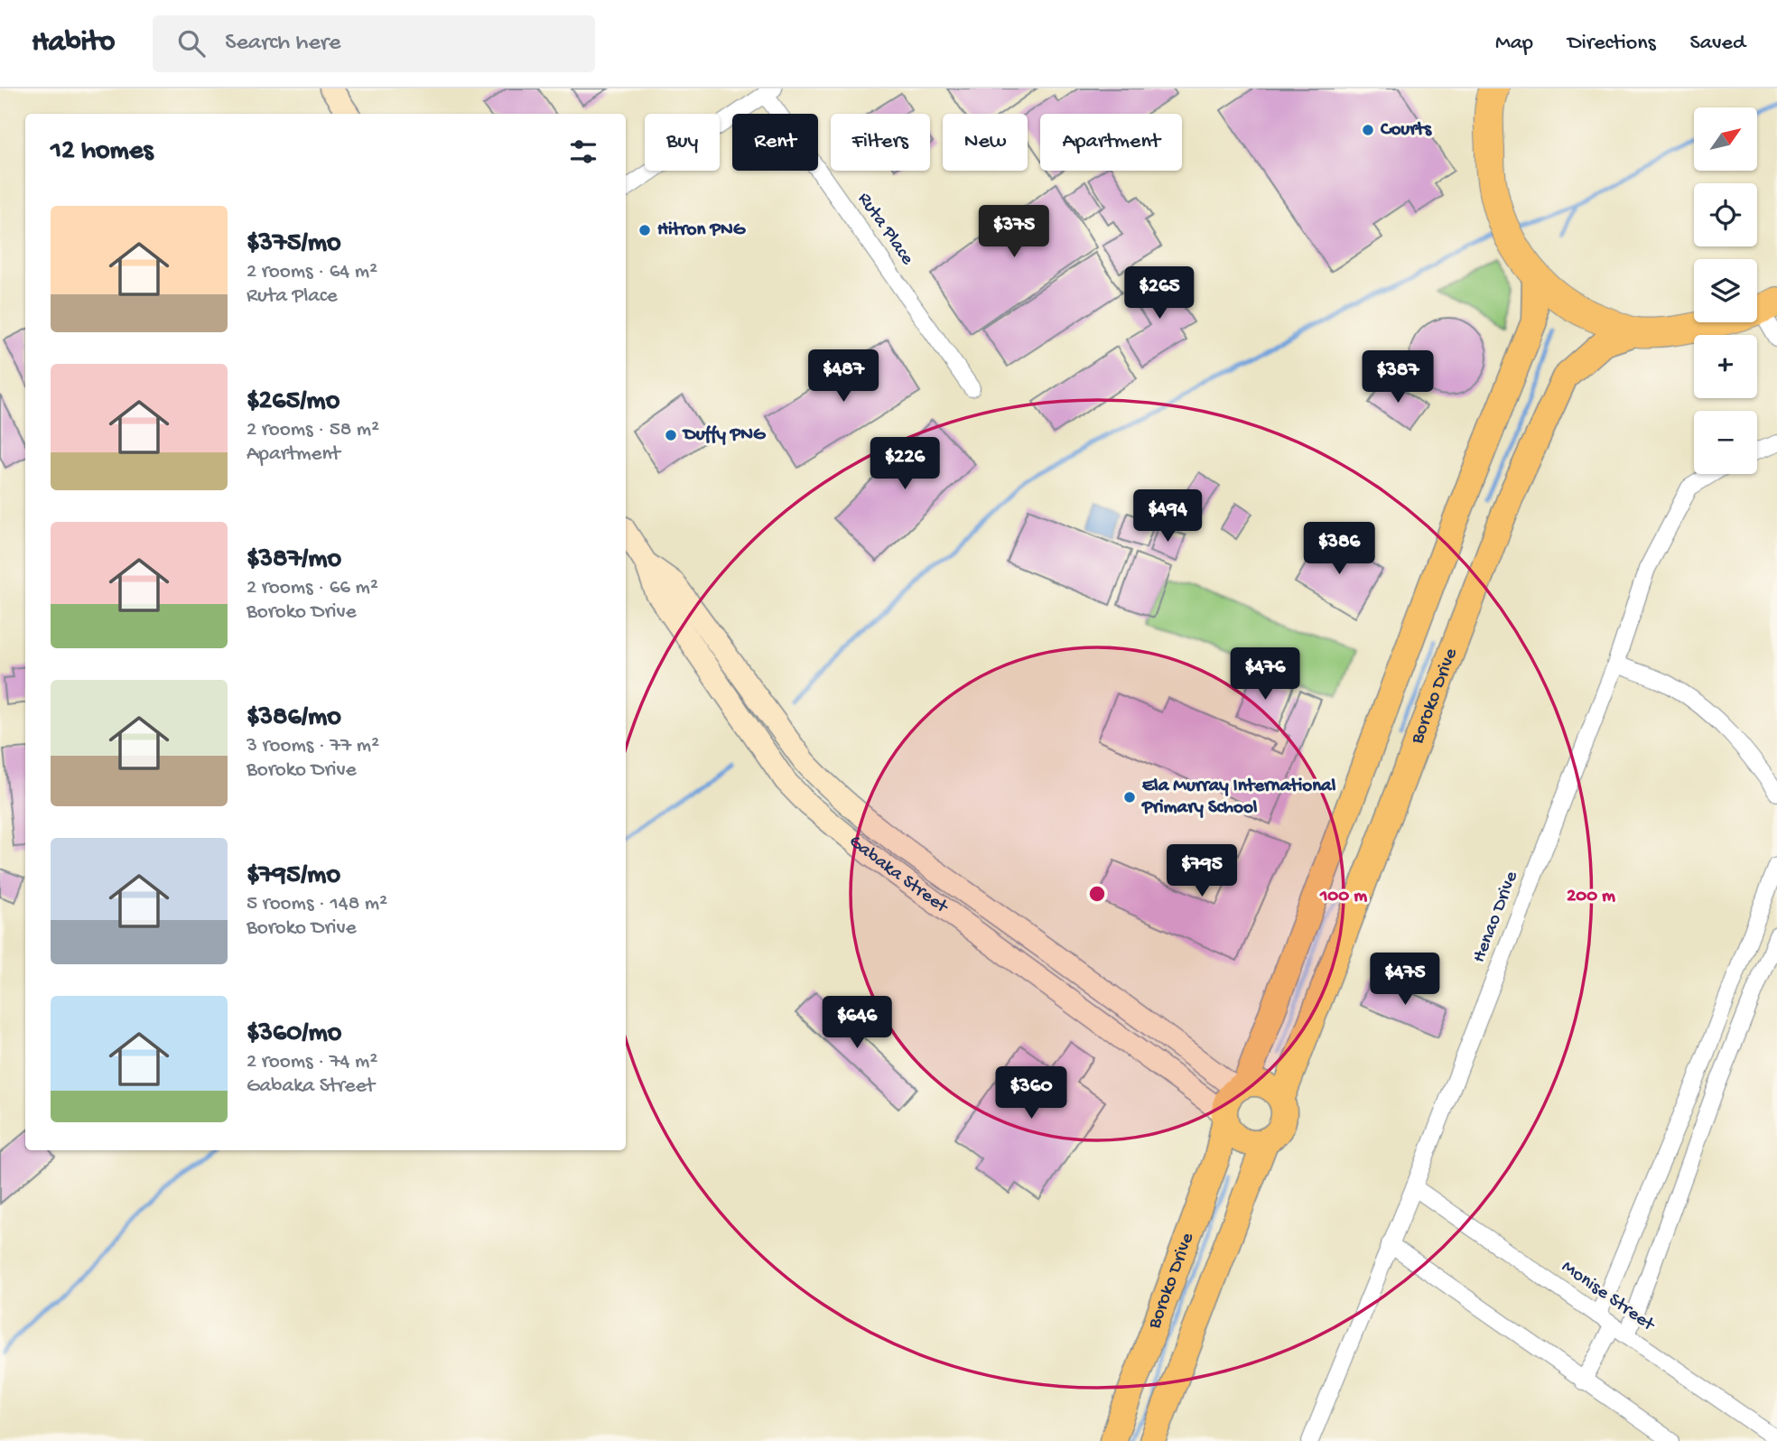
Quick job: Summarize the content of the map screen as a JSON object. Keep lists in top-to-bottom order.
{
  "streets": {
    "main road": ["Boroko Drive"],
    "street": [
      "Ruta Place",
      "Gabaka Street",
      "Henao Drive",
      "Monise Street"
    ]
  },
  "crossings": [
    ["Boroko Drive", "Gabaka Street"],
    ["Henao Drive", "Monise Street"]
  ],
  "places": [
    "Courts",
    "Hitron PNG",
    "Duffy PNG",
    "Ela Murray International Primary School"
  ],
  "north": "top right",
  "page": {
    "header": "Habito",
    "search": "Search here",
    "nav": ["Map", "Directions", "Saved"],
    "map_buttons": ["+", "−"],
    "chip": [
      "Buy",
      "Rent",
      "Filters",
      "New",
      "Apartment"
    ],
    "heading": "12 homes",
    "list": [
      {
        "name": "$375/mo",
        "note": "2 rooms · 64 m² · Ruta Place"
      },
      {
        "name": "$265/mo",
        "note": "2 rooms · 58 m² · Apartment"
      },
      {
        "name": "$387/mo",
        "note": "2 rooms · 66 m² · Boroko Drive"
      },
      {
        "name": "$386/mo",
        "note": "3 rooms · 77 m² · Boroko Drive"
      },
      {
        "name": "$795/mo",
        "note": "5 rooms · 148 m² · Boroko Drive"
      },
      {
        "name": "$360/mo",
        "note": "2 rooms · 74 m² · Gabaka Street"
      }
    ],
    "price": [
      "$375",
      "$265",
      "$487",
      "$387",
      "$226",
      "$494",
      "$386",
      "$476",
      "$795",
      "$475",
      "$646",
      "$360"
    ]
  },
  "rings": ["100 m", "200 m"]
}
